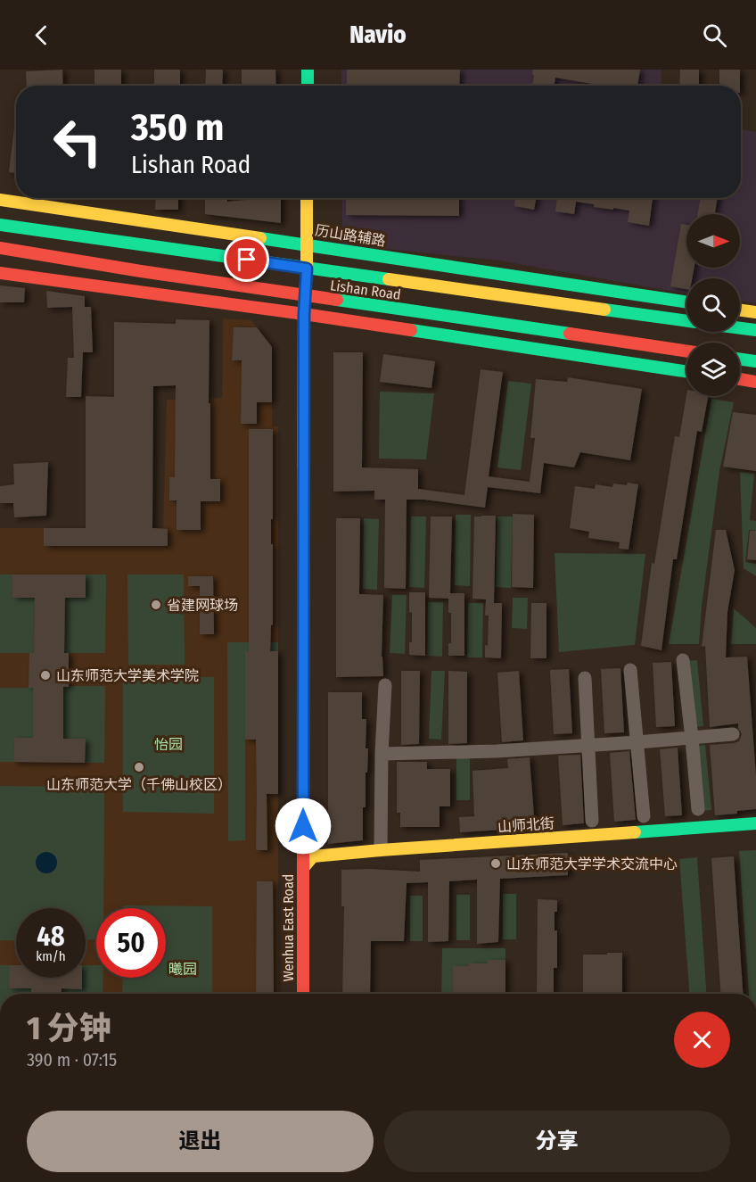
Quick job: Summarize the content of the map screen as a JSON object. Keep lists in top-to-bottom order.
{
  "streets": {
    "main road": [
      "历山路辅路",
      "Lishan Road",
      "山师北街",
      "Wenhua East Road"
    ]
  },
  "crossings": [
    ["历山路辅路", "Wenhua East Road"],
    ["Lishan Road", "Wenhua East Road"],
    ["山师北街", "Wenhua East Road"]
  ],
  "parks": ["怡园", "曦园"],
  "places": [
    "省建网球场",
    "山东师范大学美术学院",
    "山东师范大学（千佛山校区）",
    "山东师范大学学术交流中心"
  ],
  "north": "right",
  "page": {
    "header": "Navio",
    "turn": ["350 m", "Lishan Road"],
    "speed": "48 km/h",
    "limit": "50",
    "heading": ["1 分钟", "390 m · 07:15"],
    "buttons": ["退出", "分享"]
  }
}
